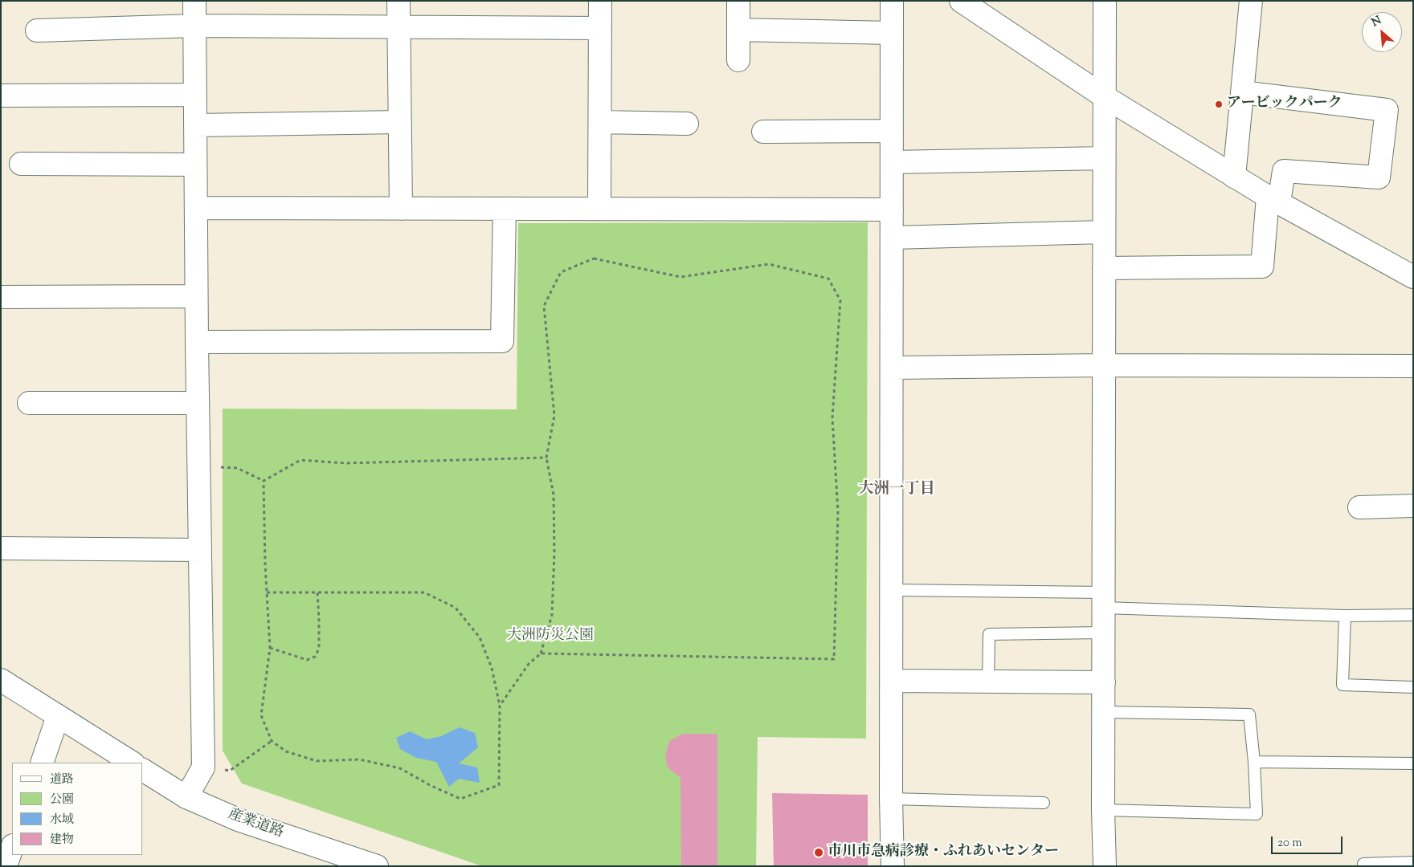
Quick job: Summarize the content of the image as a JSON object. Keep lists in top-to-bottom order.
{
  "streets": {
    "street": ["産業道路"]
  },
  "districts": ["大洲一丁目"],
  "parks": ["大洲防災公園"],
  "places": ["アービックパーク", "市川市急病診療・ふれあいセンター"],
  "legend": [
    "道路",
    "公園",
    "水域",
    "建物"
  ],
  "scale_bar": "20 m",
  "north": "top left"
}
